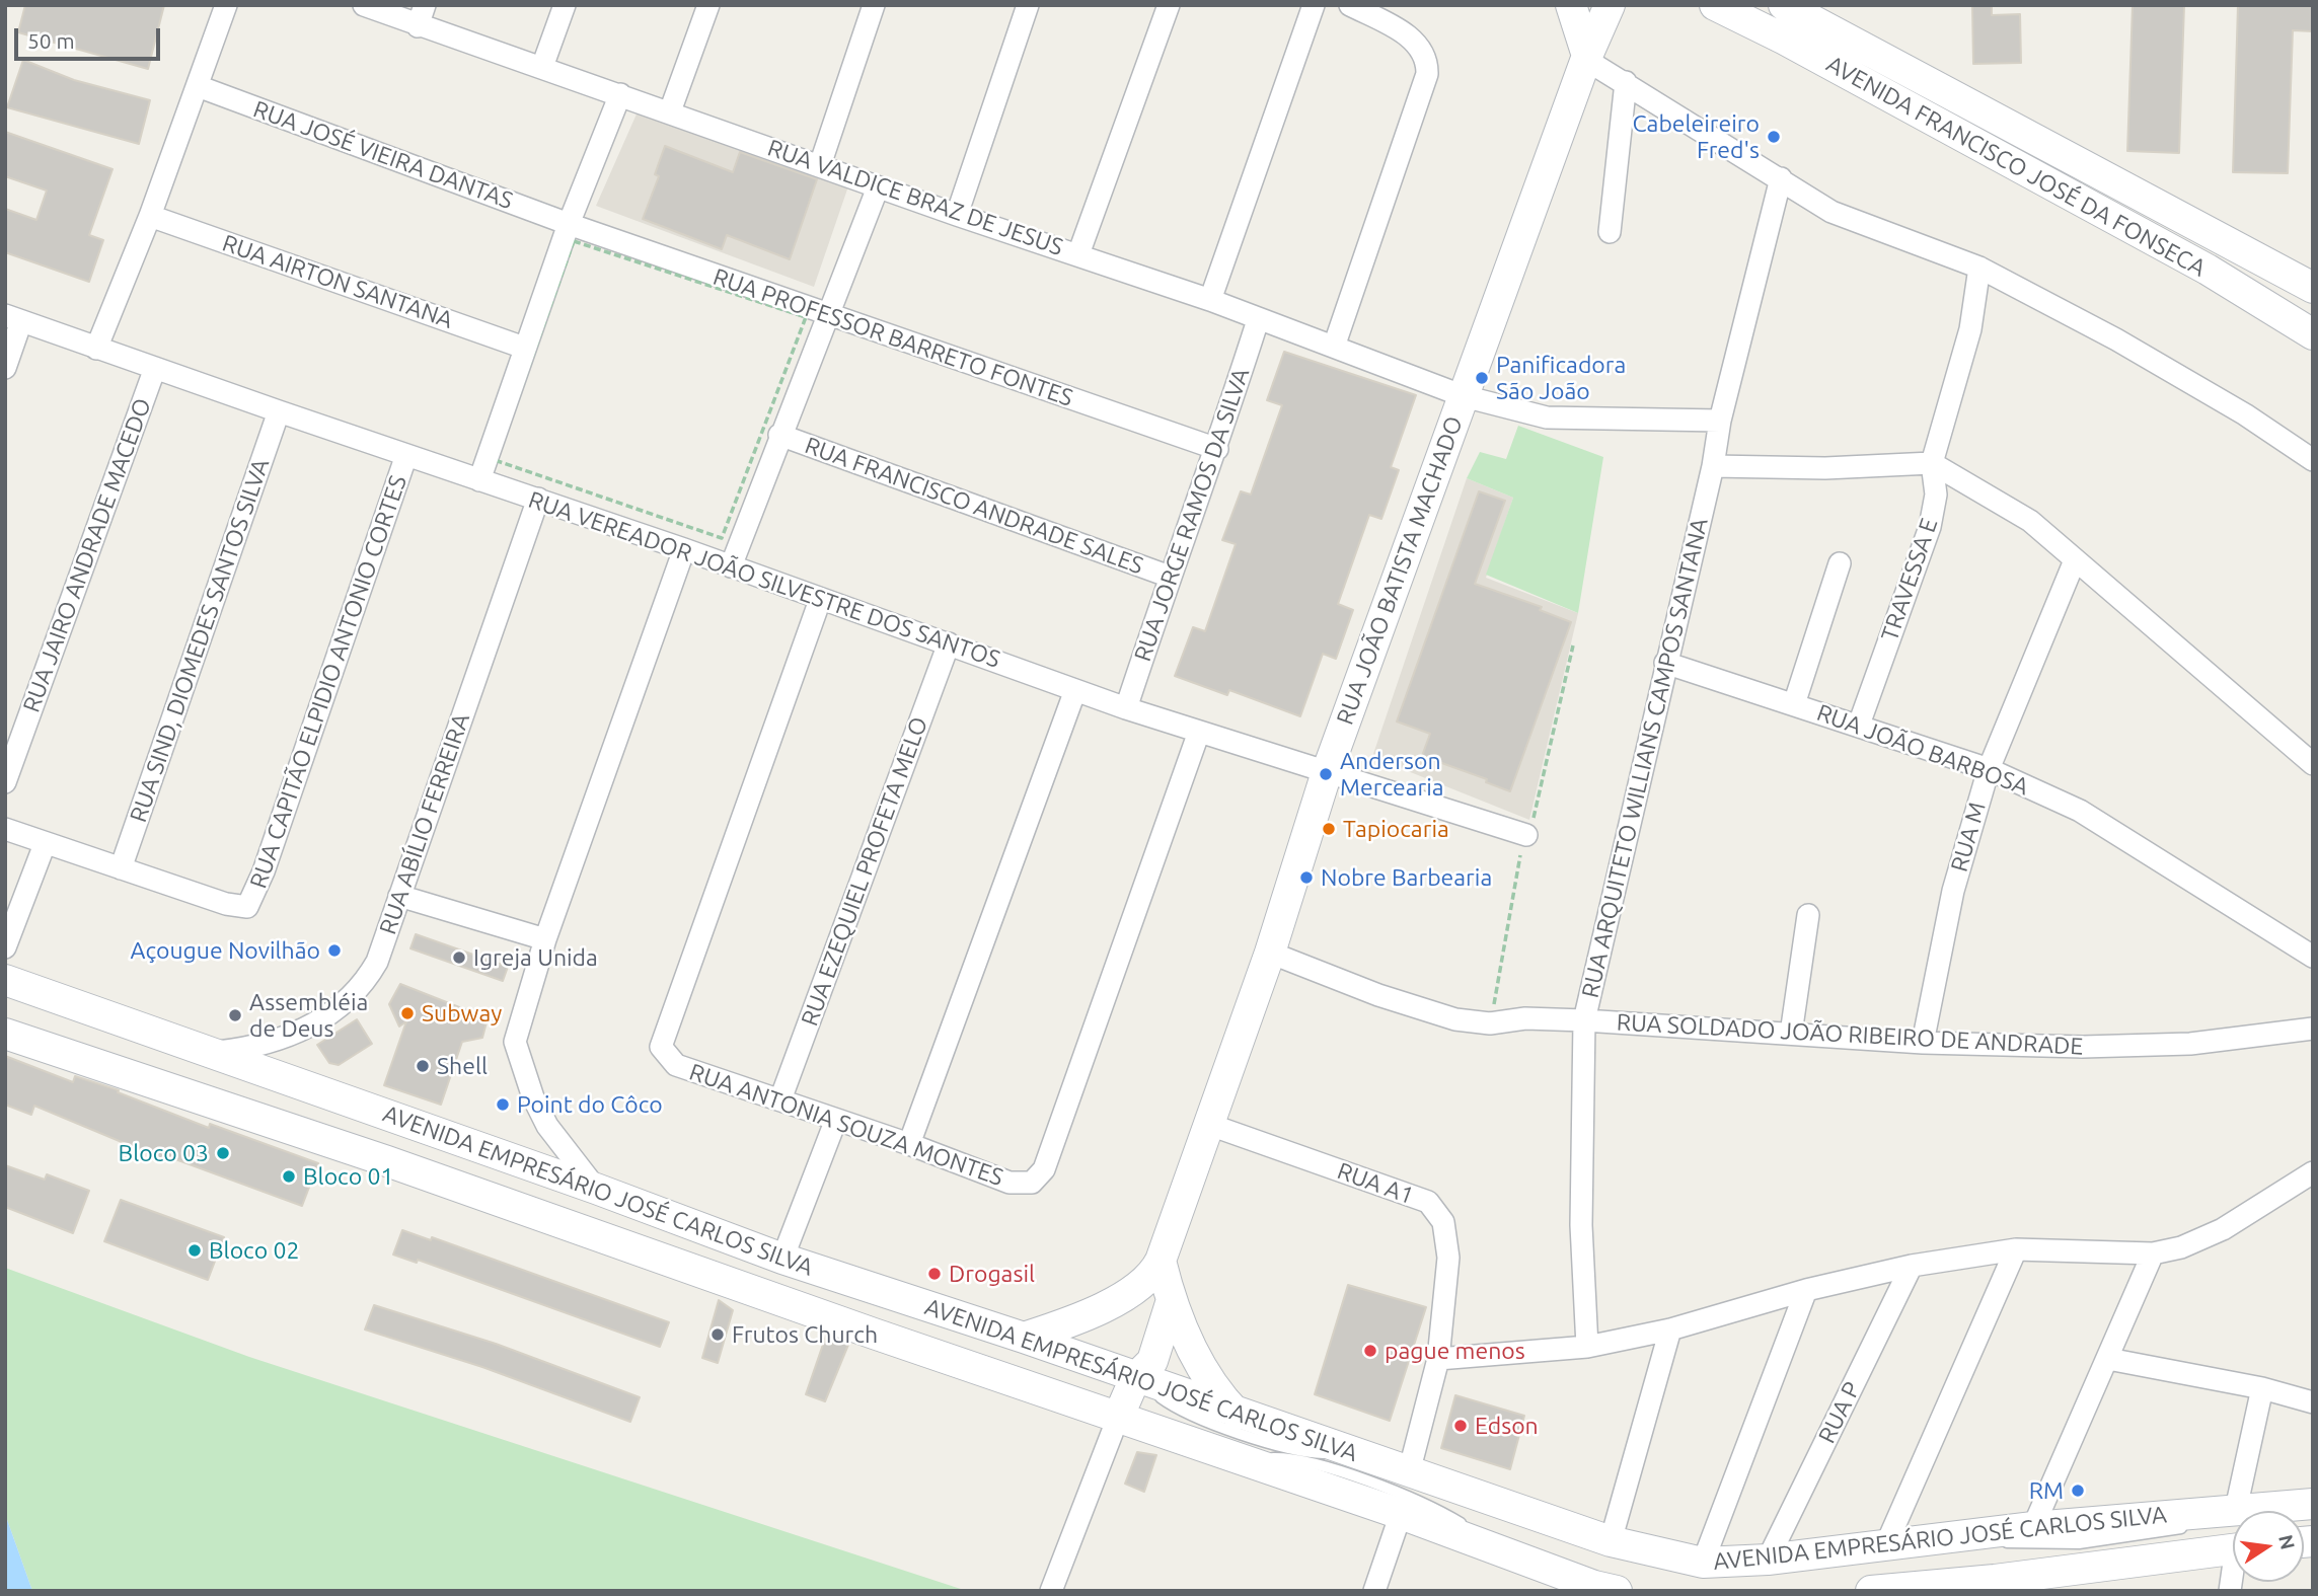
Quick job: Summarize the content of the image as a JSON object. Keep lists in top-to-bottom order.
{
  "streets": {
    "main road": ["AVENIDA FRANCISCO JOSÉ DA FONSECA", "RUA JOÃO BATISTA MACHADO", "AVENIDA EMPRESÁRIO JOSÉ CARLOS SILVA"],
    "street": [
      "RUA JOSÉ VIEIRA DANTAS",
      "RUA VALDICE BRAZ DE JESUS",
      "RUA AIRTON SANTANA",
      "RUA PROFESSOR BARRETO FONTES",
      "RUA FRANCISCO ANDRADE SALES",
      "RUA JORGE RAMOS DA SILVA",
      "RUA JAIRO ANDRADE MACEDO",
      "RUA VEREADOR JOÃO SILVESTRE DOS SANTOS",
      "TRAVESSA E",
      "RUA SIND, DIOMEDES SANTOS SILVA",
      "RUA CAPITÃO ELPIDIO ANTONIO CORTES",
      "RUA JOÃO BARBOSA",
      "RUA ARQUITETO WILLIANS CAMPOS SANTANA",
      "RUA ABÍLIO FERREIRA",
      "RUA M",
      "RUA EZEQUIEL PROFETA MELO",
      "RUA SOLDADO JOÃO RIBEIRO DE ANDRADE",
      "RUA ANTONIA SOUZA MONTES",
      "RUA A1",
      "RUA P"
    ]
  },
  "crossings": [
    ["RUA JOSÉ VIEIRA DANTAS", "RUA PROFESSOR BARRETO FONTES"],
    ["RUA VALDICE BRAZ DE JESUS", "RUA JORGE RAMOS DA SILVA"],
    ["RUA VALDICE BRAZ DE JESUS", "RUA JOÃO BATISTA MACHADO"],
    ["RUA VALDICE BRAZ DE JESUS", "RUA ARQUITETO WILLIANS CAMPOS SANTANA"],
    ["RUA PROFESSOR BARRETO FONTES", "RUA JORGE RAMOS DA SILVA"],
    ["RUA FRANCISCO ANDRADE SALES", "RUA JORGE RAMOS DA SILVA"],
    ["RUA JORGE RAMOS DA SILVA", "RUA VEREADOR JOÃO SILVESTRE DOS SANTOS"],
    ["RUA JAIRO ANDRADE MACEDO", "RUA VEREADOR JOÃO SILVESTRE DOS SANTOS"],
    ["RUA JOÃO BATISTA MACHADO", "RUA VEREADOR JOÃO SILVESTRE DOS SANTOS"],
    ["RUA JOÃO BATISTA MACHADO", "RUA SOLDADO JOÃO RIBEIRO DE ANDRADE"],
    ["RUA JOÃO BATISTA MACHADO", "RUA A1"],
    ["RUA VEREADOR JOÃO SILVESTRE DOS SANTOS", "RUA SIND, DIOMEDES SANTOS SILVA"],
    ["RUA VEREADOR JOÃO SILVESTRE DOS SANTOS", "RUA CAPITÃO ELPIDIO ANTONIO CORTES"],
    ["RUA VEREADOR JOÃO SILVESTRE DOS SANTOS", "RUA ABÍLIO FERREIRA"],
    ["RUA VEREADOR JOÃO SILVESTRE DOS SANTOS", "RUA EZEQUIEL PROFETA MELO"],
    ["RUA VEREADOR JOÃO SILVESTRE DOS SANTOS", "RUA ANTONIA SOUZA MONTES"],
    ["TRAVESSA E", "RUA JOÃO BARBOSA"],
    ["RUA SIND, DIOMEDES SANTOS SILVA", "RUA CAPITÃO ELPIDIO ANTONIO CORTES"],
    ["RUA JOÃO BARBOSA", "RUA ARQUITETO WILLIANS CAMPOS SANTANA"],
    ["RUA JOÃO BARBOSA", "RUA M"],
    ["RUA ARQUITETO WILLIANS CAMPOS SANTANA", "RUA SOLDADO JOÃO RIBEIRO DE ANDRADE"],
    ["RUA ABÍLIO FERREIRA", "AVENIDA EMPRESÁRIO JOSÉ CARLOS SILVA"],
    ["RUA M", "RUA SOLDADO JOÃO RIBEIRO DE ANDRADE"],
    ["RUA EZEQUIEL PROFETA MELO", "RUA ANTONIA SOUZA MONTES"],
    ["AVENIDA EMPRESÁRIO JOSÉ CARLOS SILVA", "RUA P"]
  ],
  "places": [
    "Cabeleireiro Fred's",
    "Panificadora São João",
    "Anderson Mercearia",
    "Tapiocaria",
    "Nobre Barbearia",
    "Açougue Novilhão",
    "Igreja Unida",
    "Subway",
    "Assembléia de Deus",
    "Shell",
    "Point do Côco",
    "Bloco 03",
    "Bloco 01",
    "Bloco 02",
    "Drogasil",
    "Frutos Church",
    "pague menos",
    "Edson",
    "RM"
  ],
  "scale_bar": "50 m",
  "north": "right"
}
